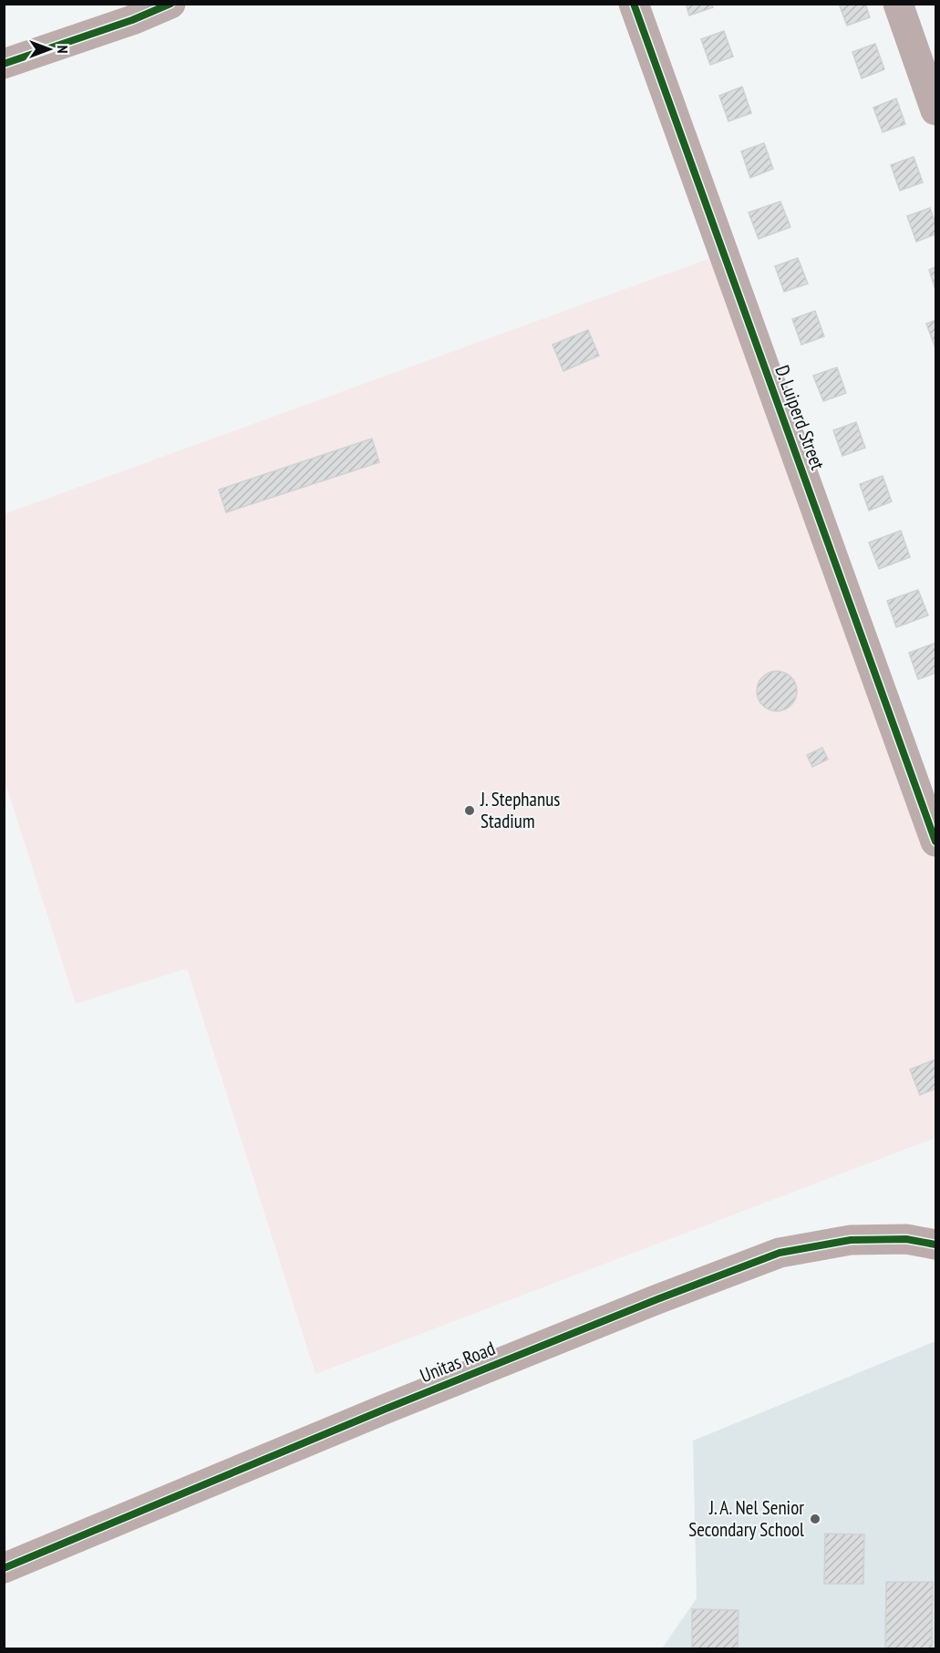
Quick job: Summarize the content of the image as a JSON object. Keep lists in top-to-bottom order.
{
  "streets": {
    "street": ["D. Luiperd Street", "Unitas Road"]
  },
  "places": ["J. Stephanus Stadium", "J. A. Nel Senior Secondary School"],
  "north": "right"
}
